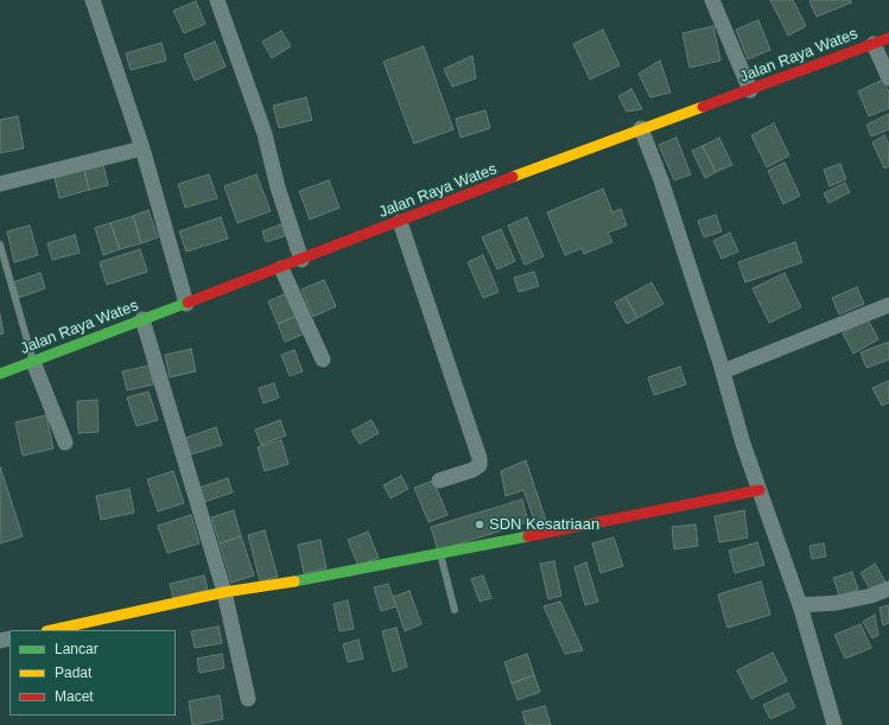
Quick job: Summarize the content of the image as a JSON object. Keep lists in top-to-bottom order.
{
  "streets": {
    "main road": ["Jalan Raya Wates"]
  },
  "places": ["SDN Kesatriaan"],
  "legend": ["Lancar", "Padat", "Macet"]
}
